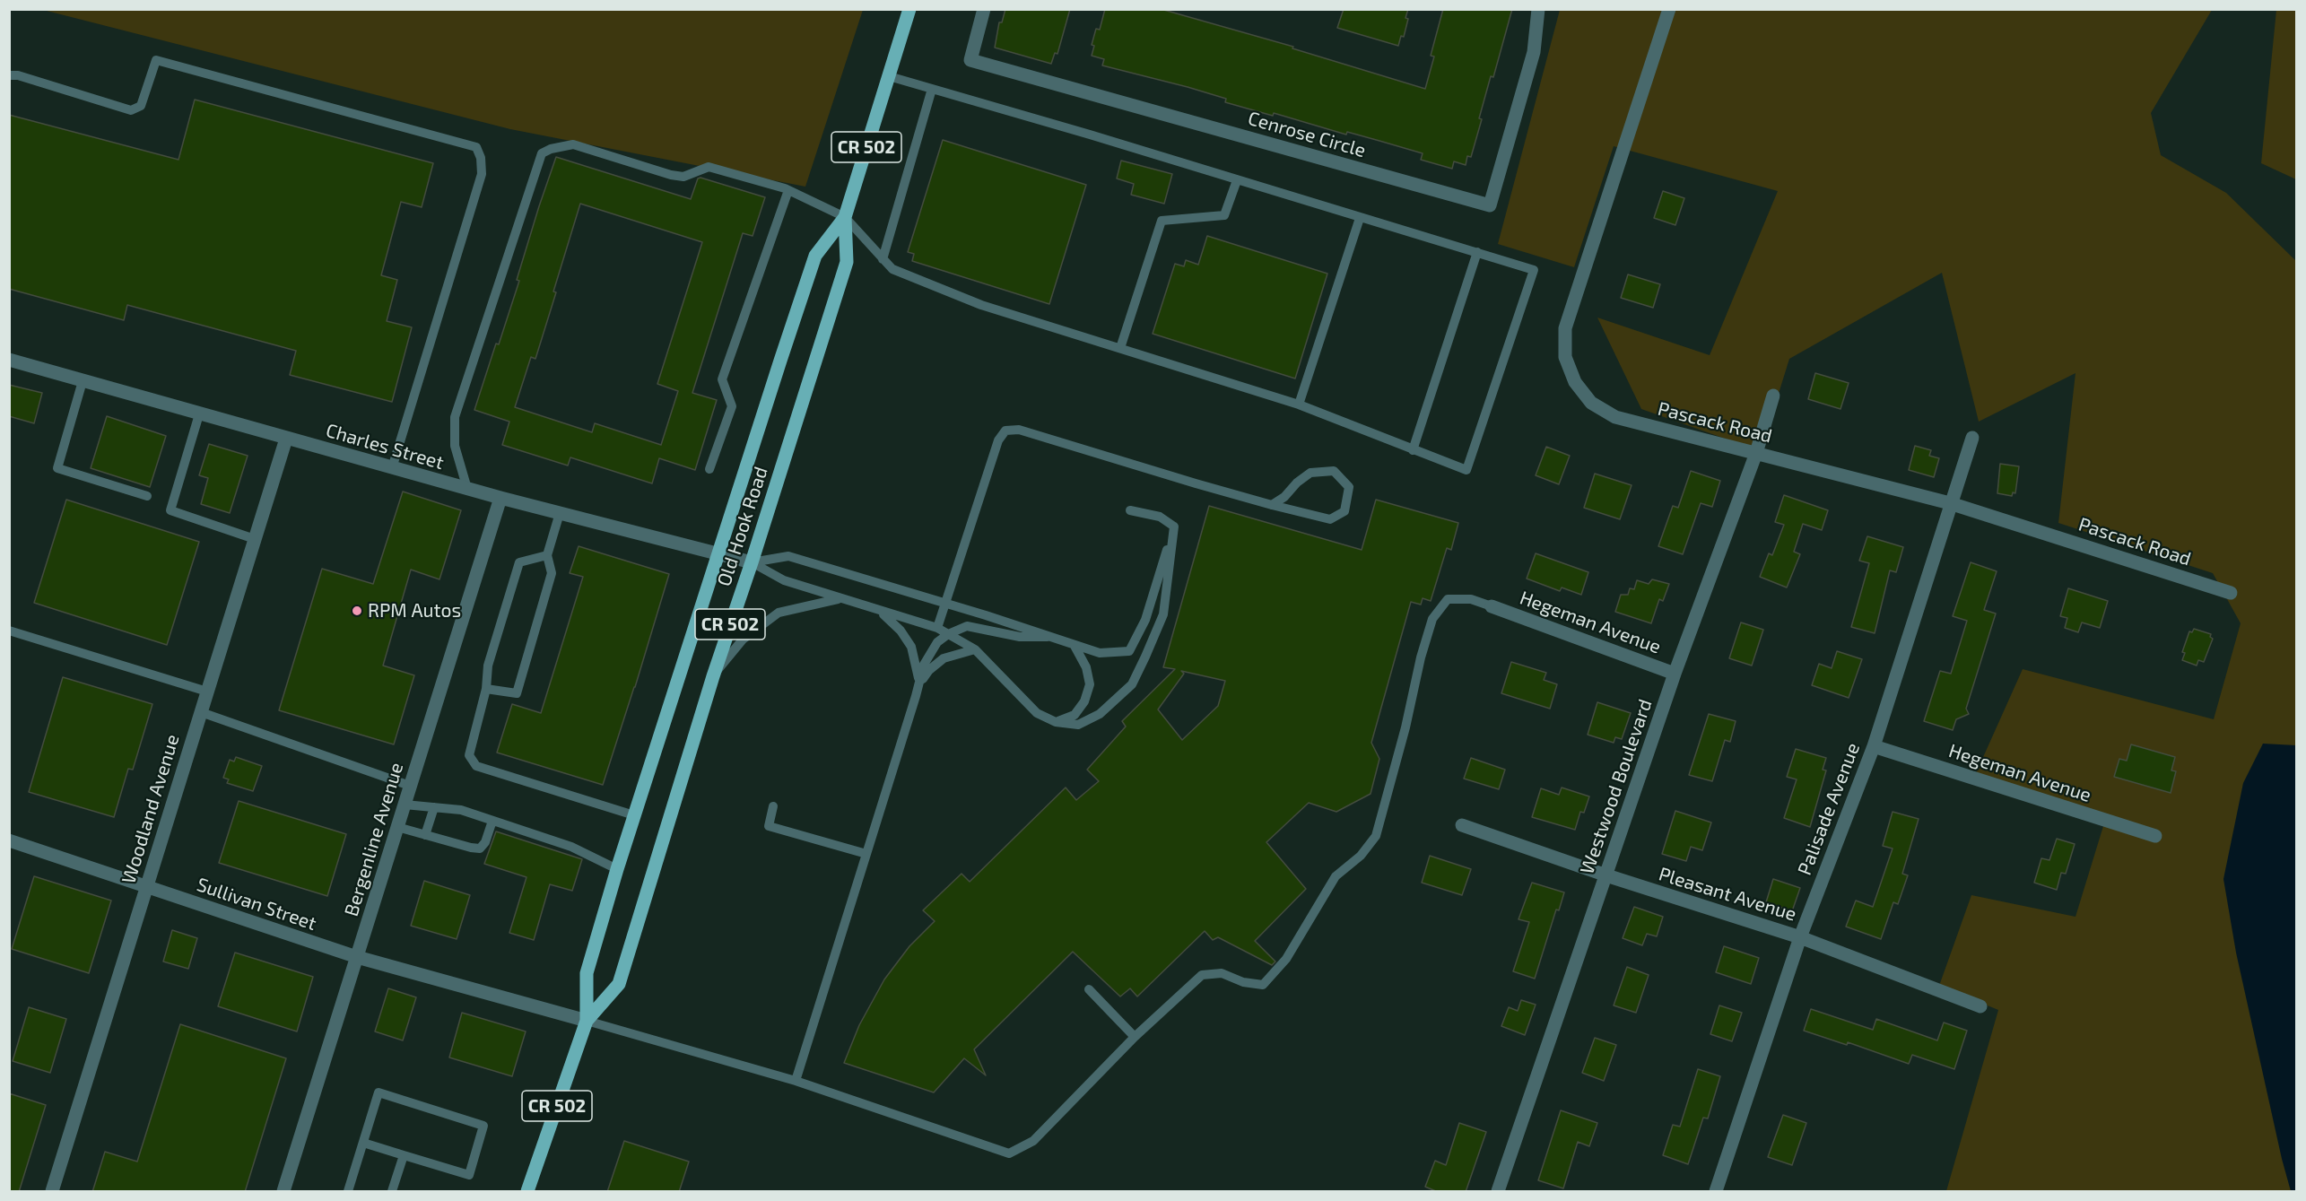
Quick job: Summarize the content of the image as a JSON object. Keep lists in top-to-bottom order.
{
  "streets": {
    "main road": ["CR 502", "Old Hook Road"],
    "street": [
      "Cenrose Circle",
      "Pascack Road",
      "Charles Street",
      "Hegeman Avenue",
      "Westwood Boulevard",
      "Woodland Avenue",
      "Palisade Avenue",
      "Bergenline Avenue",
      "Pleasant Avenue",
      "Sullivan Street"
    ]
  },
  "crossings": [
    ["Pascack Road", "Westwood Boulevard"],
    ["Pascack Road", "Palisade Avenue"],
    ["Charles Street", "Old Hook Road"],
    ["Charles Street", "Woodland Avenue"],
    ["Charles Street", "Bergenline Avenue"],
    ["Old Hook Road", "Sullivan Street"],
    ["Hegeman Avenue", "Westwood Boulevard"],
    ["Hegeman Avenue", "Palisade Avenue"],
    ["Westwood Boulevard", "Pleasant Avenue"],
    ["Woodland Avenue", "Sullivan Street"],
    ["Palisade Avenue", "Pleasant Avenue"],
    ["Bergenline Avenue", "Sullivan Street"]
  ],
  "places": ["RPM Autos"]
}
